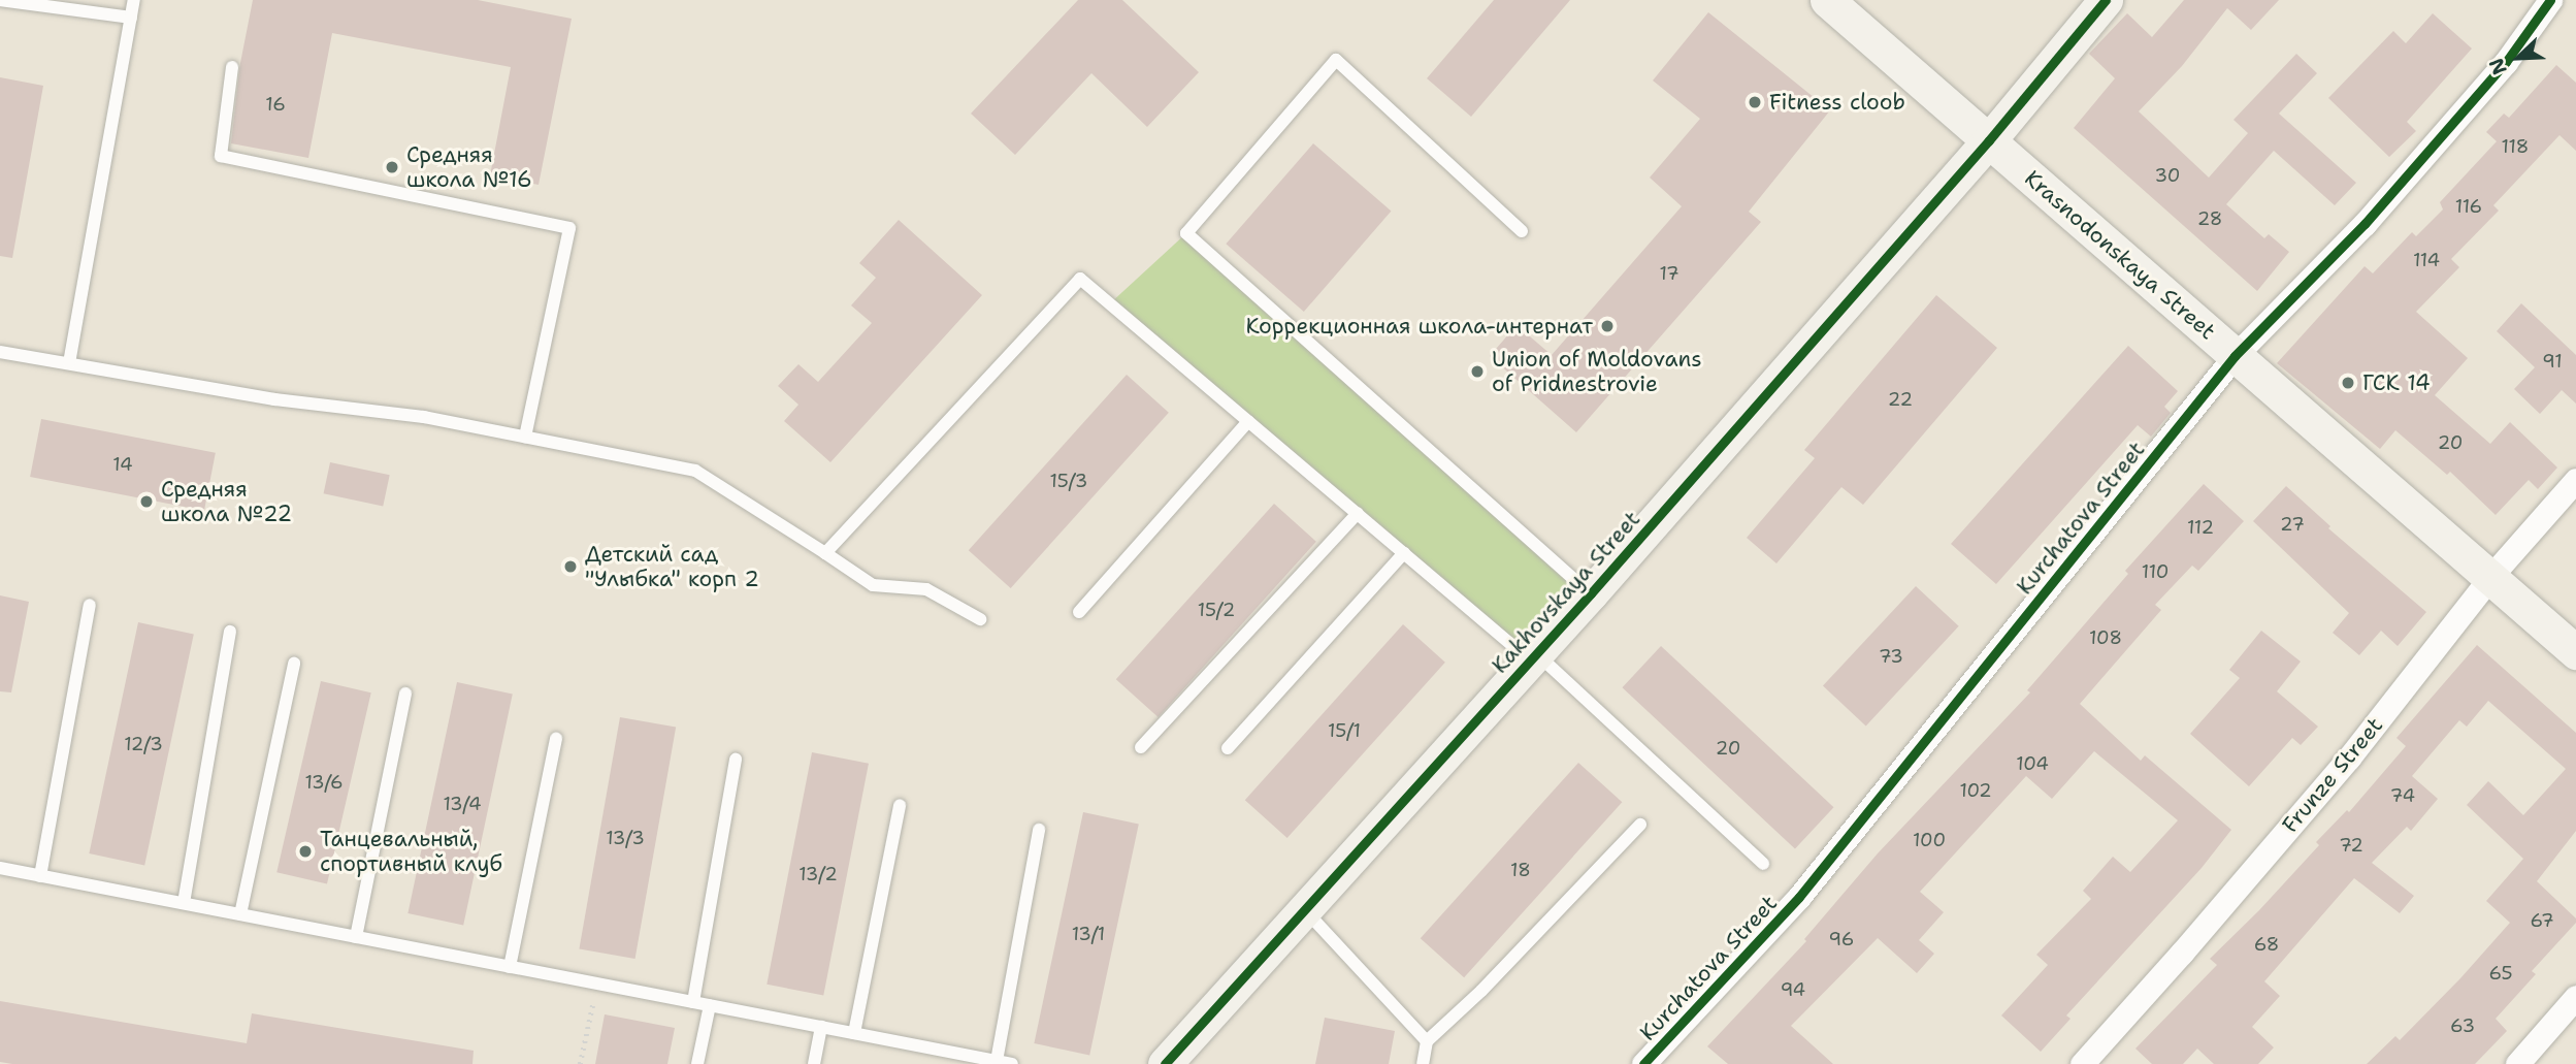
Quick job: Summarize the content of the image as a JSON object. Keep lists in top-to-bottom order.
{
  "streets": {
    "street": [
      "Krasnodonskaya Street",
      "Kurchatova Street",
      "Kakhovskaya Street",
      "Frunze Street"
    ]
  },
  "crossings": [
    ["Krasnodonskaya Street", "Kurchatova Street"],
    ["Krasnodonskaya Street", "Kakhovskaya Street"],
    ["Krasnodonskaya Street", "Frunze Street"]
  ],
  "places": [
    "Fitness cloob",
    "Средняя школа №16",
    "Коррекционная школа-интернат",
    "Union of Moldovans of Pridnestrovie",
    "ГСК 14",
    "Средняя школа №22",
    "Детский сад \"Улыбка\" корп 2",
    "Танцевальный, спортивный клуб"
  ],
  "house_numbers": [
    "16",
    "118",
    "30",
    "116",
    "28",
    "114",
    "17",
    "91",
    "22",
    "20",
    "14",
    "15/3",
    "27",
    "112",
    "110",
    "15/2",
    "108",
    "73",
    "15/1",
    "12/3",
    "20",
    "104",
    "13/6",
    "102",
    "74",
    "13/4",
    "13/3",
    "100",
    "72",
    "18",
    "13/2",
    "67",
    "13/1",
    "96",
    "68",
    "65",
    "94",
    "63"
  ],
  "north": "bottom left"
}
